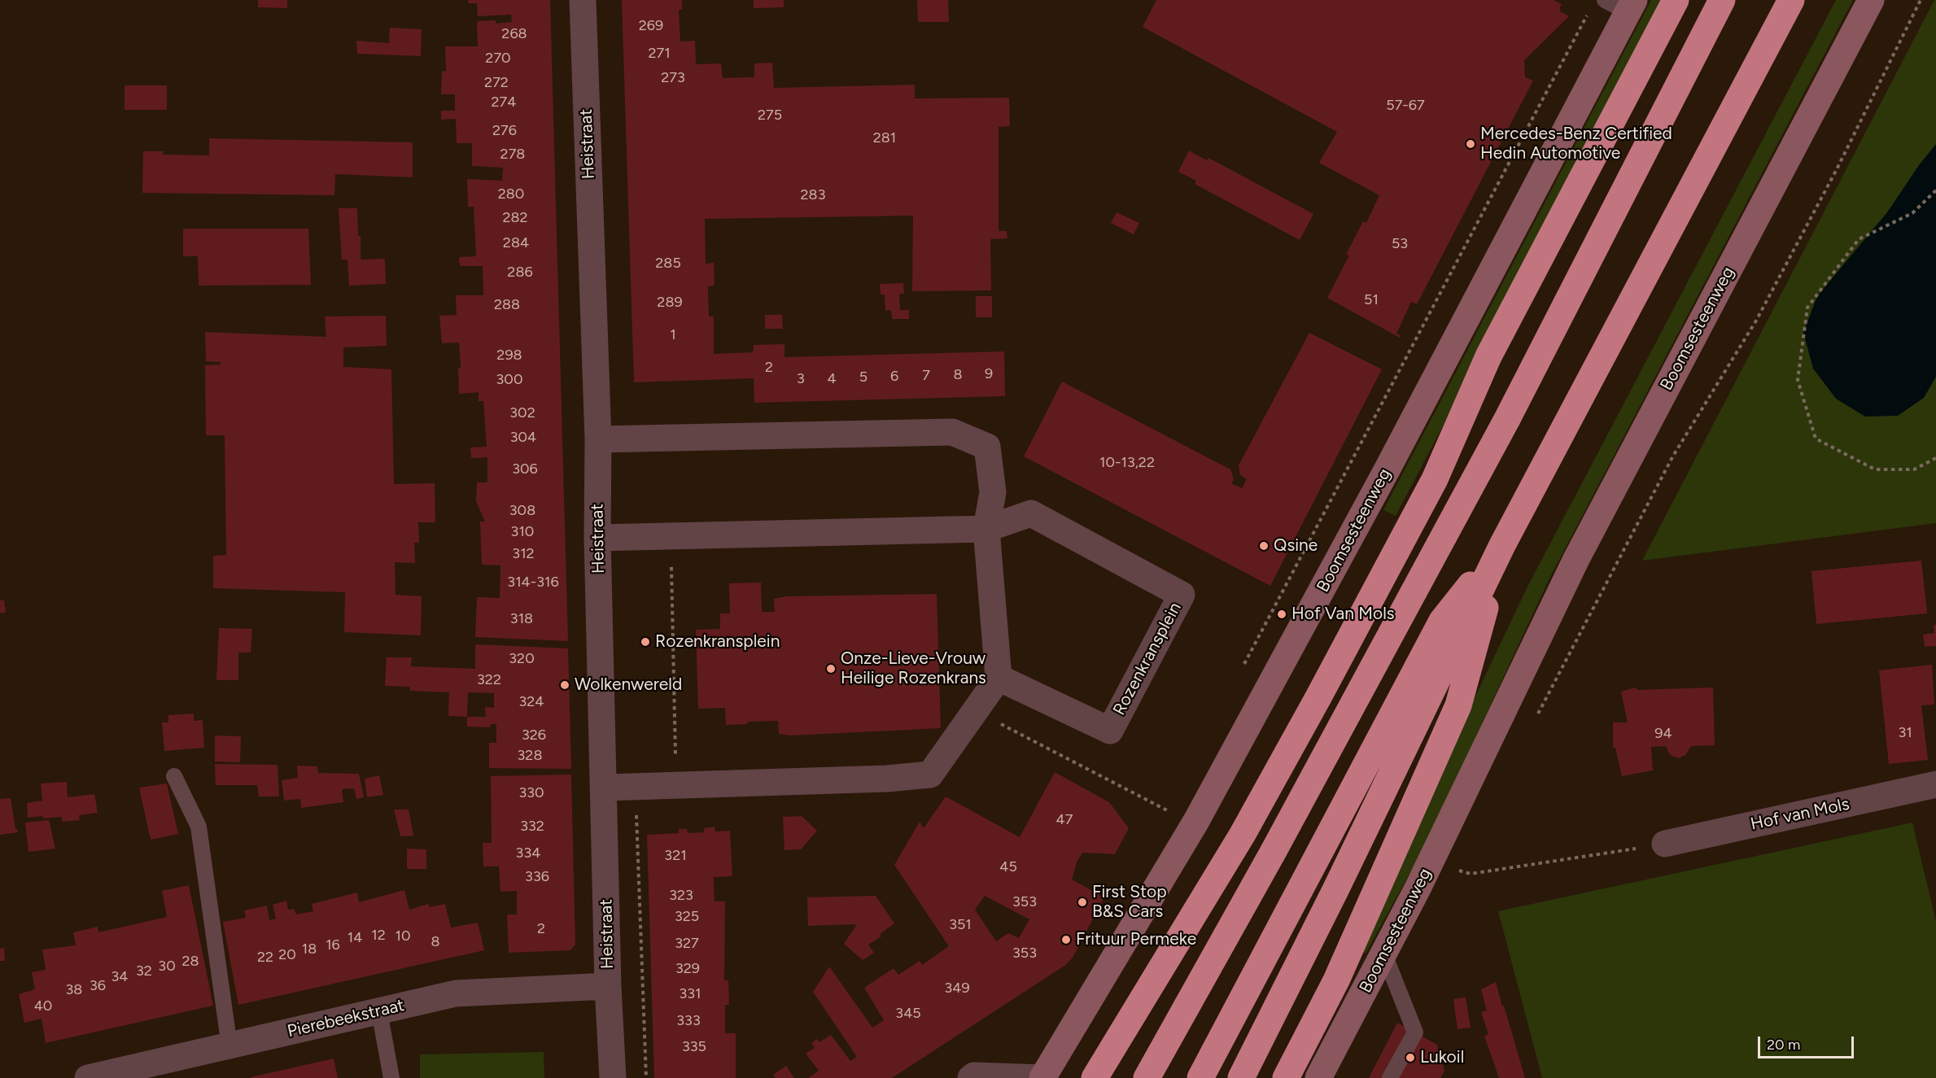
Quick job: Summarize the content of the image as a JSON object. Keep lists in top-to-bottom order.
{
  "streets": {
    "main road": ["Boomsesteenweg"],
    "street": [
      "Heistraat",
      "Rozenkransplein",
      "Hof van Mols",
      "Pierebeekstraat"
    ]
  },
  "crossings": [
    ["Heistraat", "Rozenkransplein"],
    ["Heistraat", "Pierebeekstraat"]
  ],
  "places": [
    "Mercedes-Benz Certified Hedin Automotive",
    "Qsine",
    "Hof Van Mols",
    "Rozenkransplein",
    "Onze-Lieve-Vrouw Heilige Rozenkrans",
    "Wolkenwereld",
    "First Stop B&S Cars",
    "Frituur Permeke",
    "Lukoil"
  ],
  "house_numbers": [
    "269",
    "268",
    "271",
    "270",
    "273",
    "272",
    "274",
    "57-67",
    "275",
    "276",
    "281",
    "278",
    "280",
    "283",
    "282",
    "284",
    "53",
    "285",
    "286",
    "51",
    "289",
    "288",
    "1",
    "298",
    "2",
    "9",
    "8",
    "7",
    "6",
    "5",
    "3",
    "4",
    "300",
    "302",
    "304",
    "10-13,22",
    "306",
    "308",
    "310",
    "312",
    "314-316",
    "318",
    "320",
    "322",
    "324",
    "31",
    "94",
    "326",
    "328",
    "330",
    "47",
    "332",
    "334",
    "321",
    "45",
    "336",
    "323",
    "353",
    "325",
    "351",
    "2",
    "12",
    "10",
    "14",
    "8",
    "327",
    "16",
    "18",
    "353",
    "20",
    "22",
    "28",
    "30",
    "329",
    "32",
    "34",
    "36",
    "349",
    "38",
    "331",
    "40",
    "345",
    "333",
    "335"
  ],
  "scale_bar": "20 m"
}
